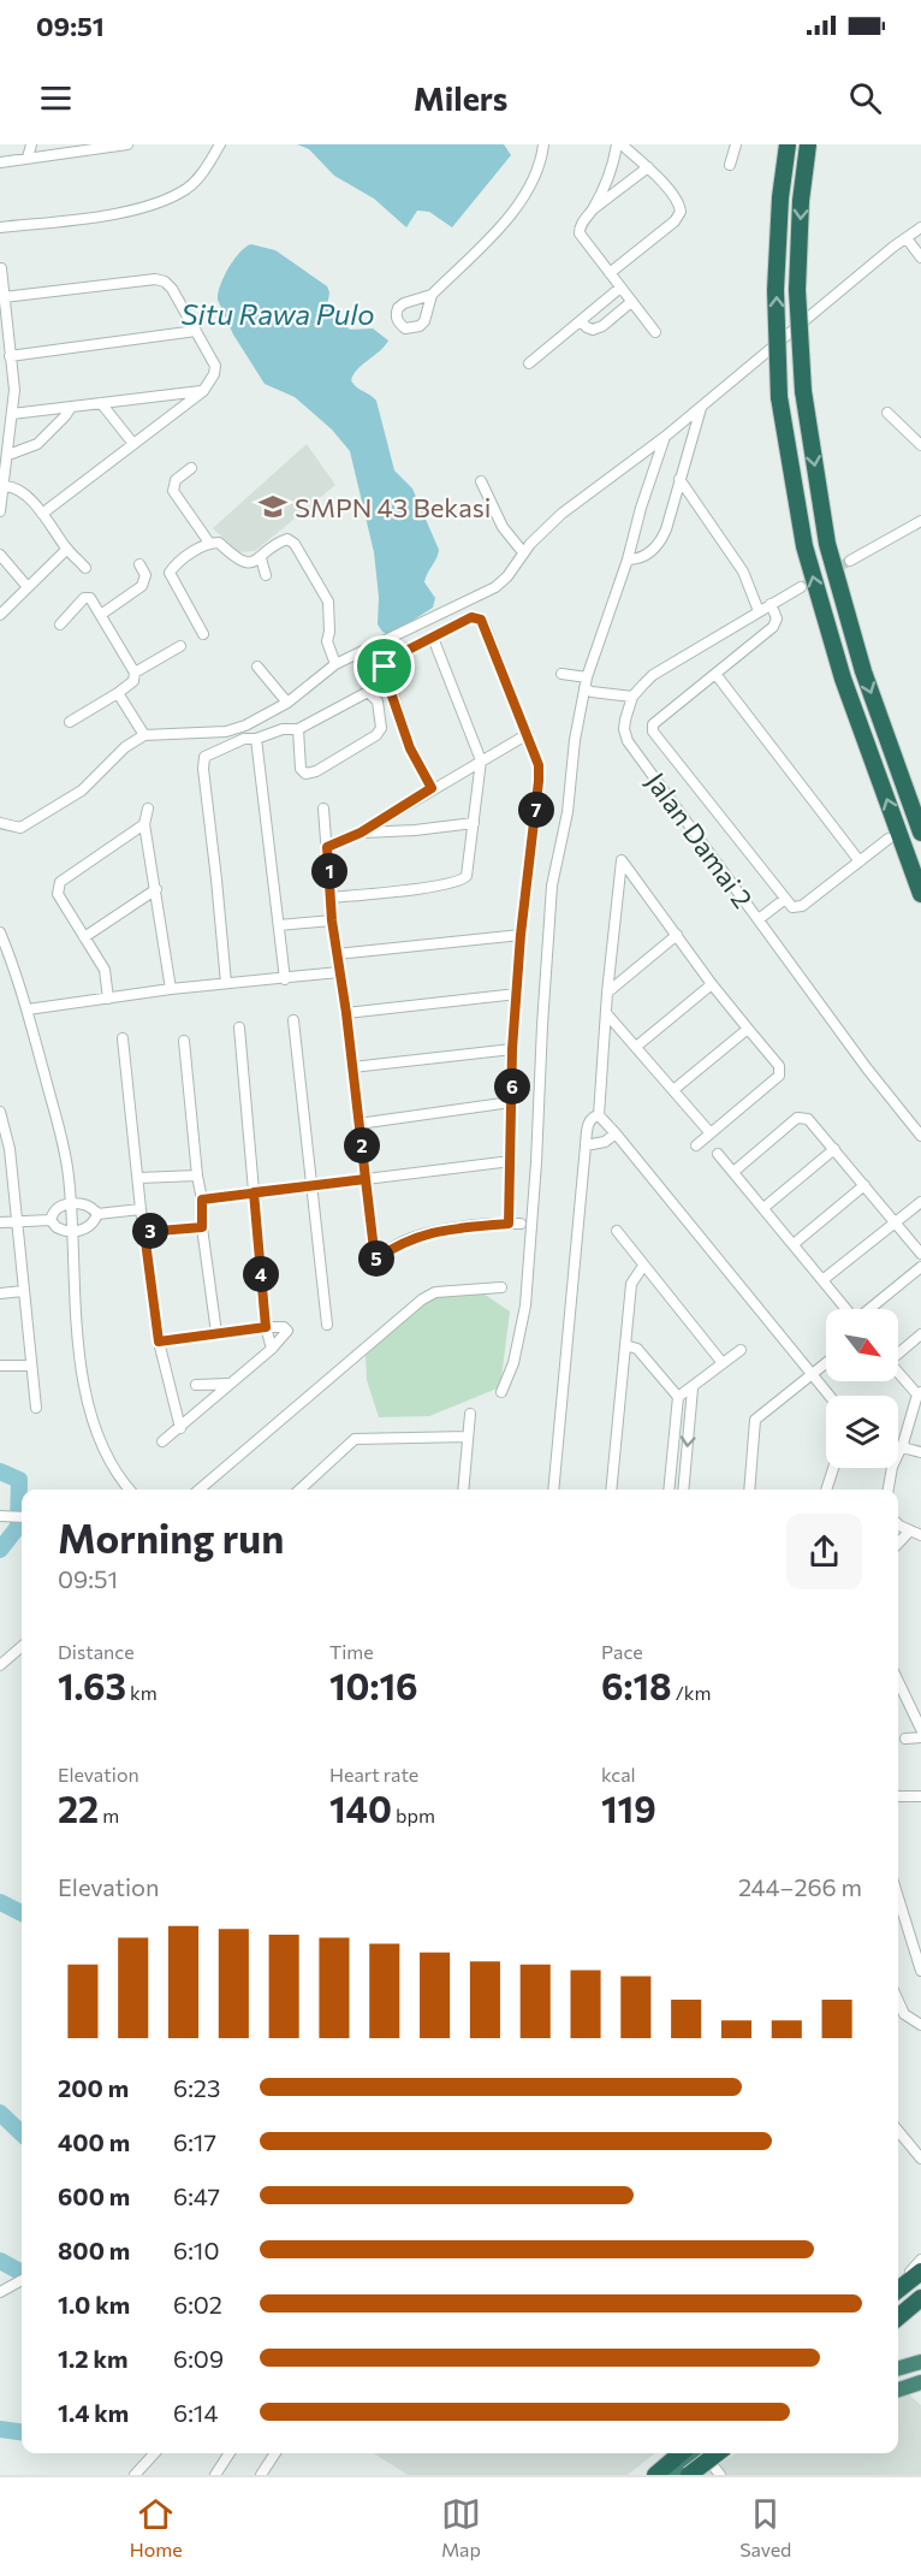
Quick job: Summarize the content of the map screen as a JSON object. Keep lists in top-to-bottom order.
{
  "streets": {
    "street": ["Jalan Damai 2"]
  },
  "water": ["Situ Rawa Pulo"],
  "places": {
    "school or university": ["SMPN 43 Bekasi"]
  },
  "north": "bottom right",
  "page": {
    "status": "09:51",
    "header": "Milers",
    "pins": [
      "7",
      "1",
      "6",
      "2",
      "3",
      "5",
      "4"
    ],
    "heading": ["Morning run", "09:51"],
    "stats": [
      ["Distance", "1.63 km"],
      ["Time", "10:16"],
      ["Pace", "6:18 /km"],
      ["Elevation", "22 m"],
      ["Heart rate", "140 bpm"],
      ["kcal", "119"]
    ],
    "chart": ["Elevation", "244–266 m"],
    "list": [
      {
        "name": "200 m",
        "note": "6:23"
      },
      {
        "name": "400 m",
        "note": "6:17"
      },
      {
        "name": "600 m",
        "note": "6:47"
      },
      {
        "name": "800 m",
        "note": "6:10"
      },
      {
        "name": "1.0 km",
        "note": "6:02"
      },
      {
        "name": "1.2 km",
        "note": "6:09"
      },
      {
        "name": "1.4 km",
        "note": "6:14"
      }
    ],
    "tabs": ["Home", "Map", "Saved"]
  }
}
